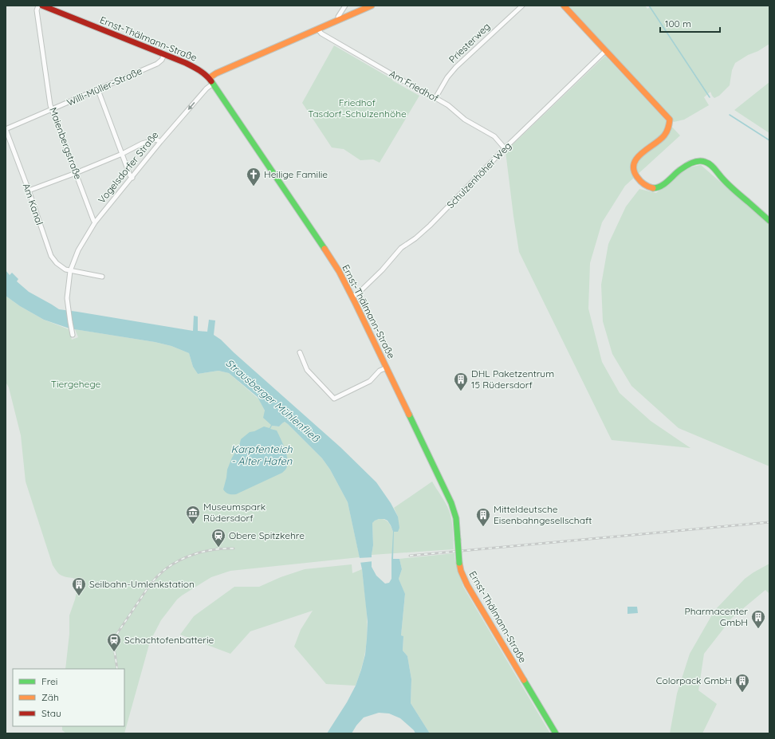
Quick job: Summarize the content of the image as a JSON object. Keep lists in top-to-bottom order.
{
  "streets": {
    "main road": ["Ernst-Thälmann-Straße"],
    "street": [
      "Priesterweg",
      "Am Friedhof",
      "Willi-Müller-Straße",
      "Maienbergstraße",
      "Vogelsdorfer Straße",
      "Schulzenhöher Weg",
      "Am Kanal"
    ]
  },
  "crossings": [
    ["Ernst-Thälmann-Straße", "Willi-Müller-Straße"],
    ["Ernst-Thälmann-Straße", "Vogelsdorfer Straße"],
    ["Ernst-Thälmann-Straße", "Schulzenhöher Weg"],
    ["Priesterweg", "Am Friedhof"],
    ["Am Friedhof", "Schulzenhöher Weg"],
    ["Willi-Müller-Straße", "Maienbergstraße"],
    ["Willi-Müller-Straße", "Am Kanal"],
    ["Maienbergstraße", "Vogelsdorfer Straße"],
    ["Vogelsdorfer Straße", "Am Kanal"]
  ],
  "water": ["Strausberger Mühlenfließ", "Karpfenteich - Alter Hafen"],
  "parks": ["Friedhof Tasdorf-Schulzenhöhe", "Tiergehege"],
  "places": {
    "church": ["Heilige Familie"],
    "building": [
      "DHL Paketzentrum 15 Rüdersdorf",
      "Mitteldeutsche Eisenbahngesellschaft",
      "Seilbahn-Umlenkstation",
      "Pharmacenter GmbH",
      "Colorpack GmbH"
    ],
    "museum": ["Museumspark Rüdersdorf"],
    "station": ["Obere Spitzkehre", "Schachtofenbatterie"]
  },
  "legend": ["Frei", "Zäh", "Stau"],
  "scale_bar": "100 m"
}
